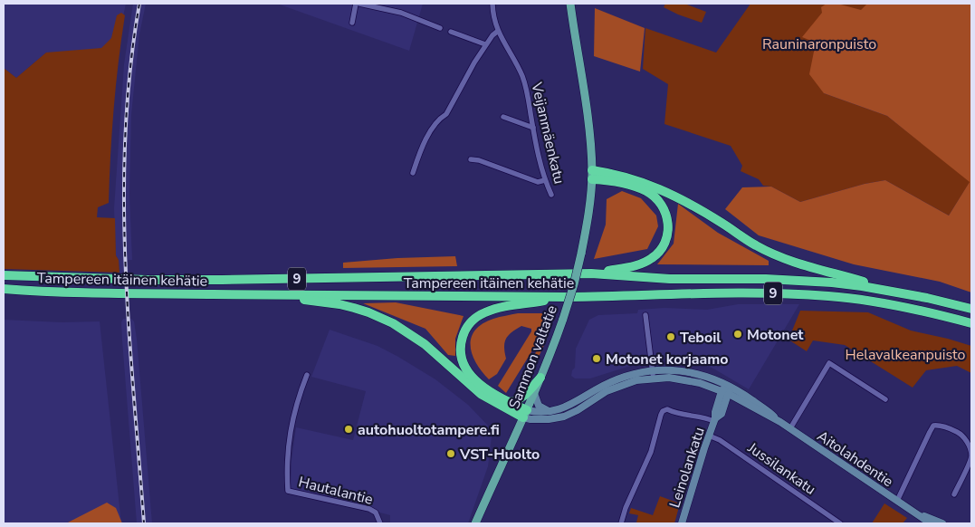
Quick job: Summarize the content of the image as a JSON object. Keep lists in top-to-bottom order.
{
  "streets": {
    "highway": ["Tampereen itäinen kehätie", "9"],
    "main road": ["Sammon valtatie", "Aitolahdentie", "Leinolankatu"],
    "street": ["Veijanmäenkatu", "Jussilankatu", "Hautalantie"]
  },
  "crossings": [
    ["Sammon valtatie", "Aitolahdentie"],
    ["Aitolahdentie", "Leinolankatu"],
    ["Leinolankatu", "Jussilankatu"]
  ],
  "parks": ["Rauninaronpuisto", "Helavalkeanpuisto"],
  "places": [
    "Motonet",
    "Teboil",
    "Motonet korjaamo",
    "autohuoltotampere.fi",
    "VST-Huolto"
  ]
}
